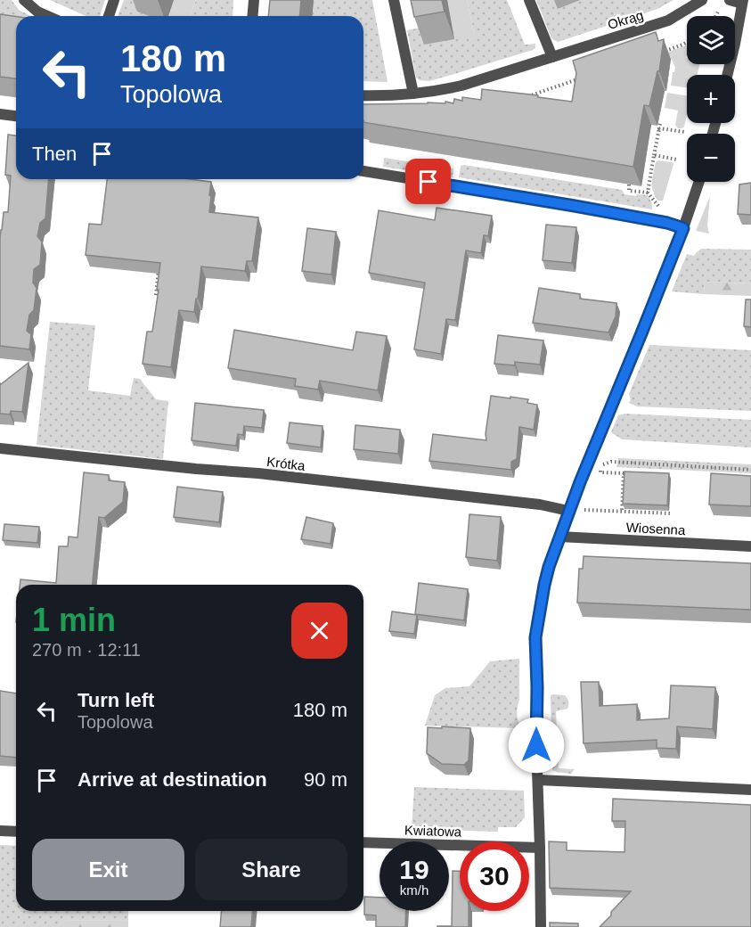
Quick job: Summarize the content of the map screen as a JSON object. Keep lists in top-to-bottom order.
{
  "streets": {
    "street": [
      "Okrąg",
      "Krótka",
      "Wiosenna",
      "Kwiatowa"
    ]
  },
  "page": {
    "map_buttons": ["+", "−"],
    "turn": ["180 m", "Topolowa"],
    "then": "Then",
    "heading": ["1 min", "270 m · 12:11"],
    "list": [
      {
        "name": "Turn left",
        "note": "Topolowa",
        "value": "180 m"
      },
      {
        "name": "Arrive at destination",
        "value": "90 m"
      }
    ],
    "buttons": ["Exit", "Share"],
    "speed": "19 km/h",
    "limit": "30"
  }
}
